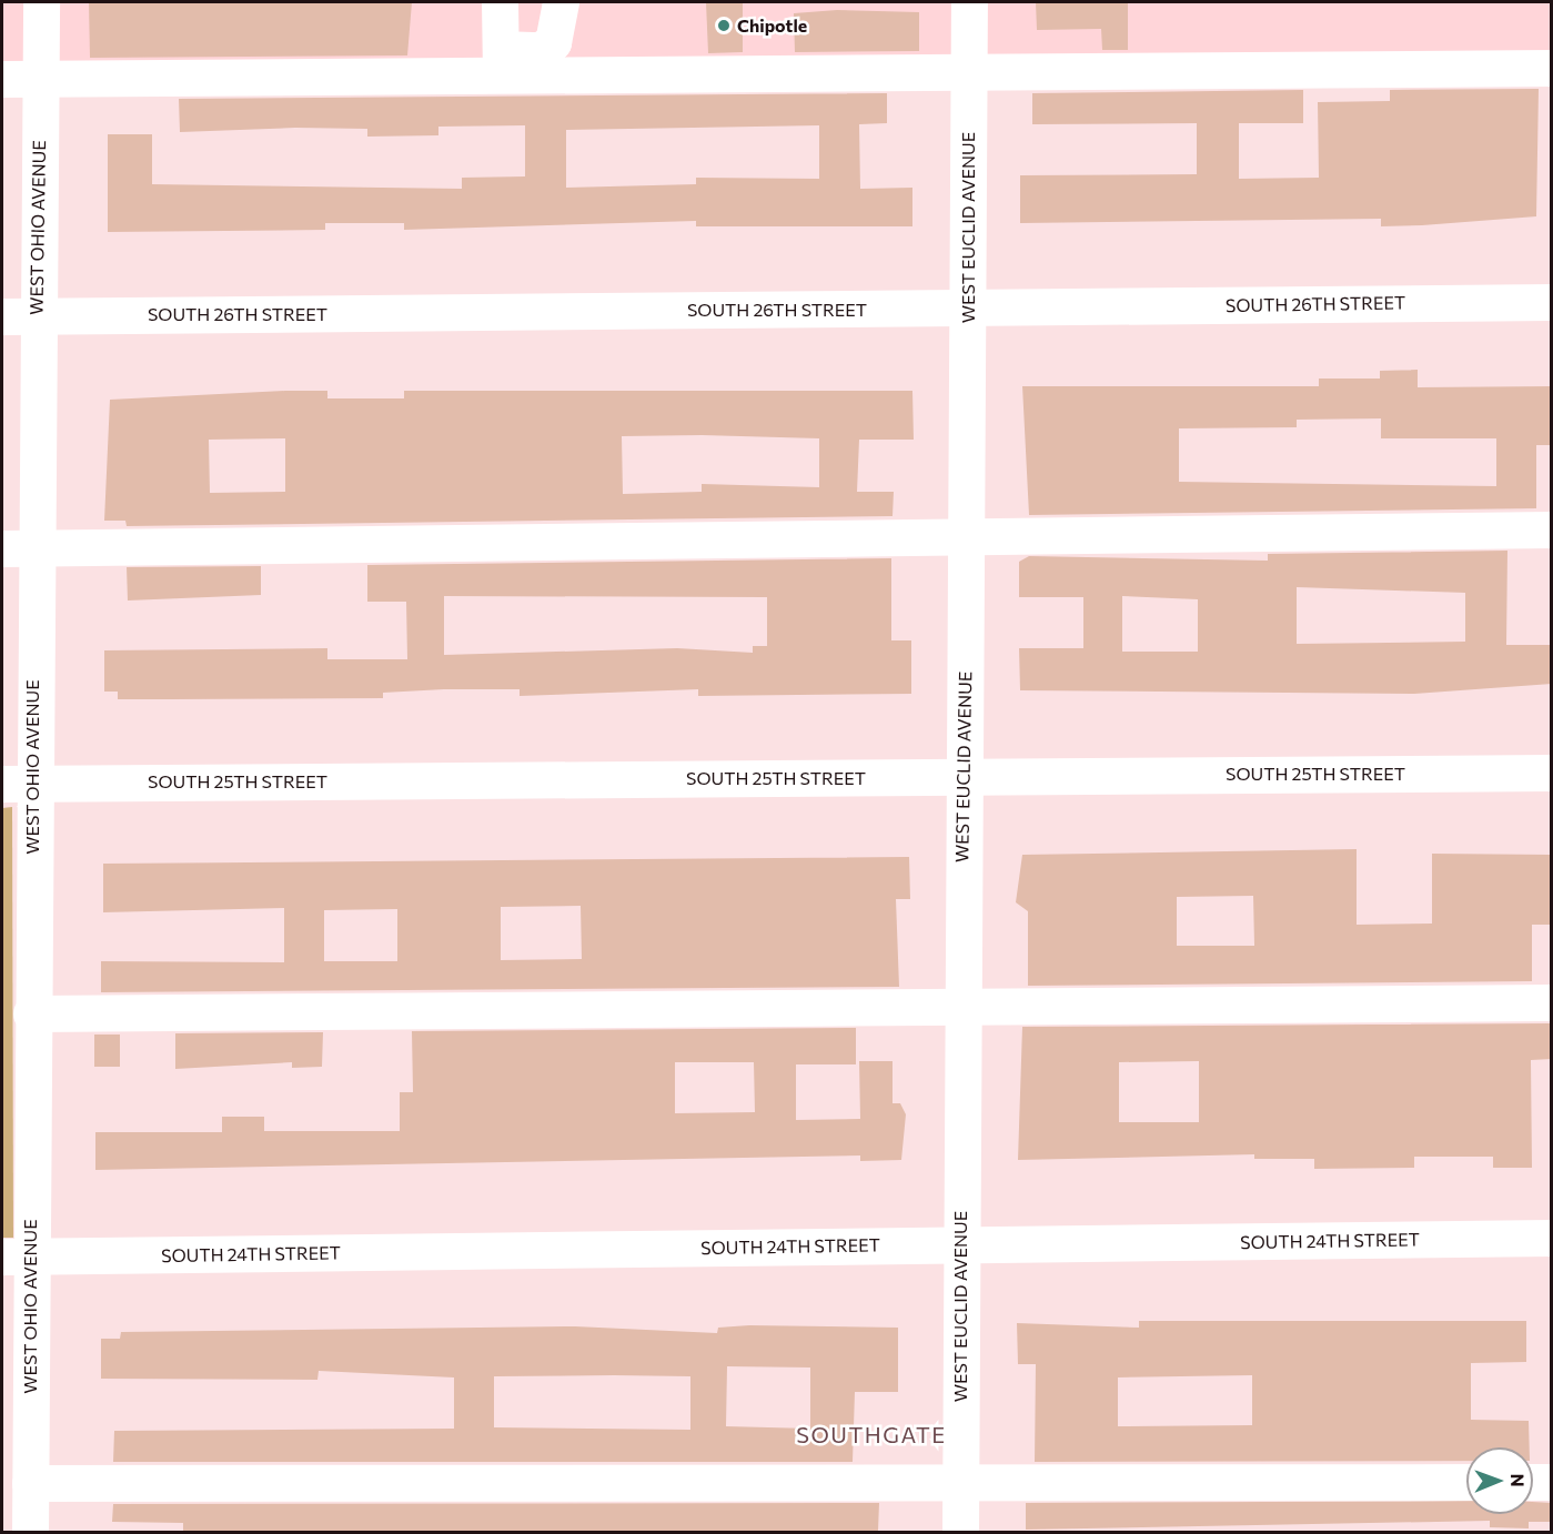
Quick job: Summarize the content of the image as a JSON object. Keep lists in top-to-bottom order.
{
  "streets": {
    "street": [
      "WEST OHIO AVENUE",
      "WEST EUCLID AVENUE",
      "SOUTH 26TH STREET",
      "SOUTH 25TH STREET",
      "SOUTH 24TH STREET"
    ]
  },
  "crossings": [
    ["WEST OHIO AVENUE", "SOUTH 26TH STREET"],
    ["WEST OHIO AVENUE", "SOUTH 25TH STREET"],
    ["WEST OHIO AVENUE", "SOUTH 24TH STREET"],
    ["WEST EUCLID AVENUE", "SOUTH 26TH STREET"],
    ["WEST EUCLID AVENUE", "SOUTH 25TH STREET"],
    ["WEST EUCLID AVENUE", "SOUTH 24TH STREET"]
  ],
  "districts": ["SOUTHGATE"],
  "places": ["Chipotle"],
  "north": "right"
}
